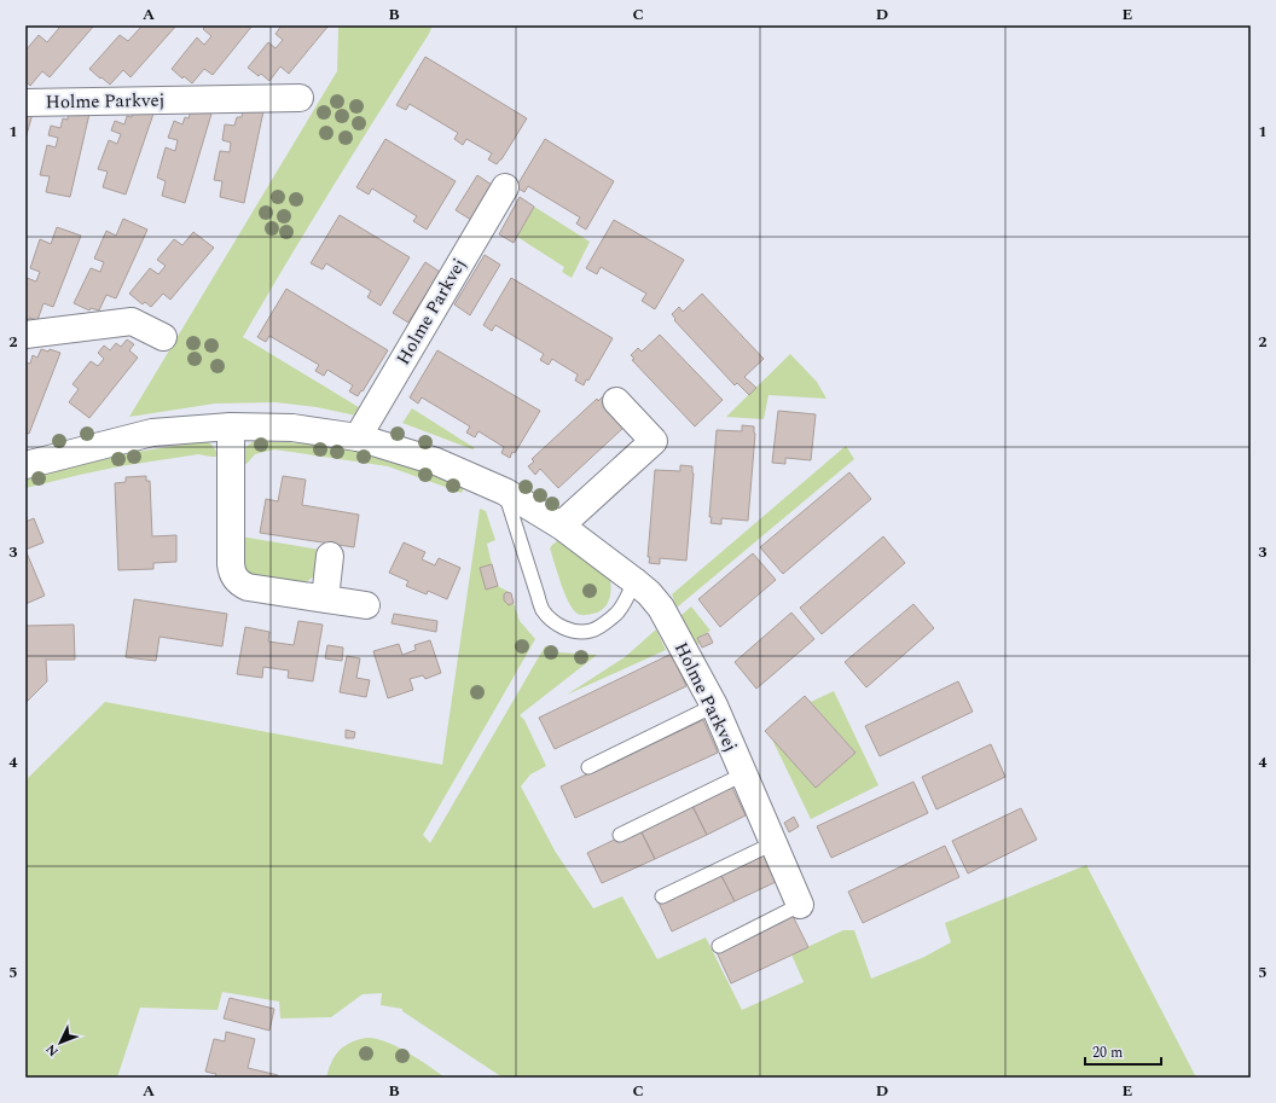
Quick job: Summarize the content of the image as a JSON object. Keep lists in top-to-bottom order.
{
  "streets": {
    "street": ["Holme Parkvej"]
  },
  "scale_bar": "20 m",
  "north": "bottom left",
  "grid": {
    "columns": [
      "A",
      "B",
      "C",
      "D",
      "E"
    ],
    "rows": [
      "1",
      "2",
      "3",
      "4",
      "5"
    ]
  }
}
